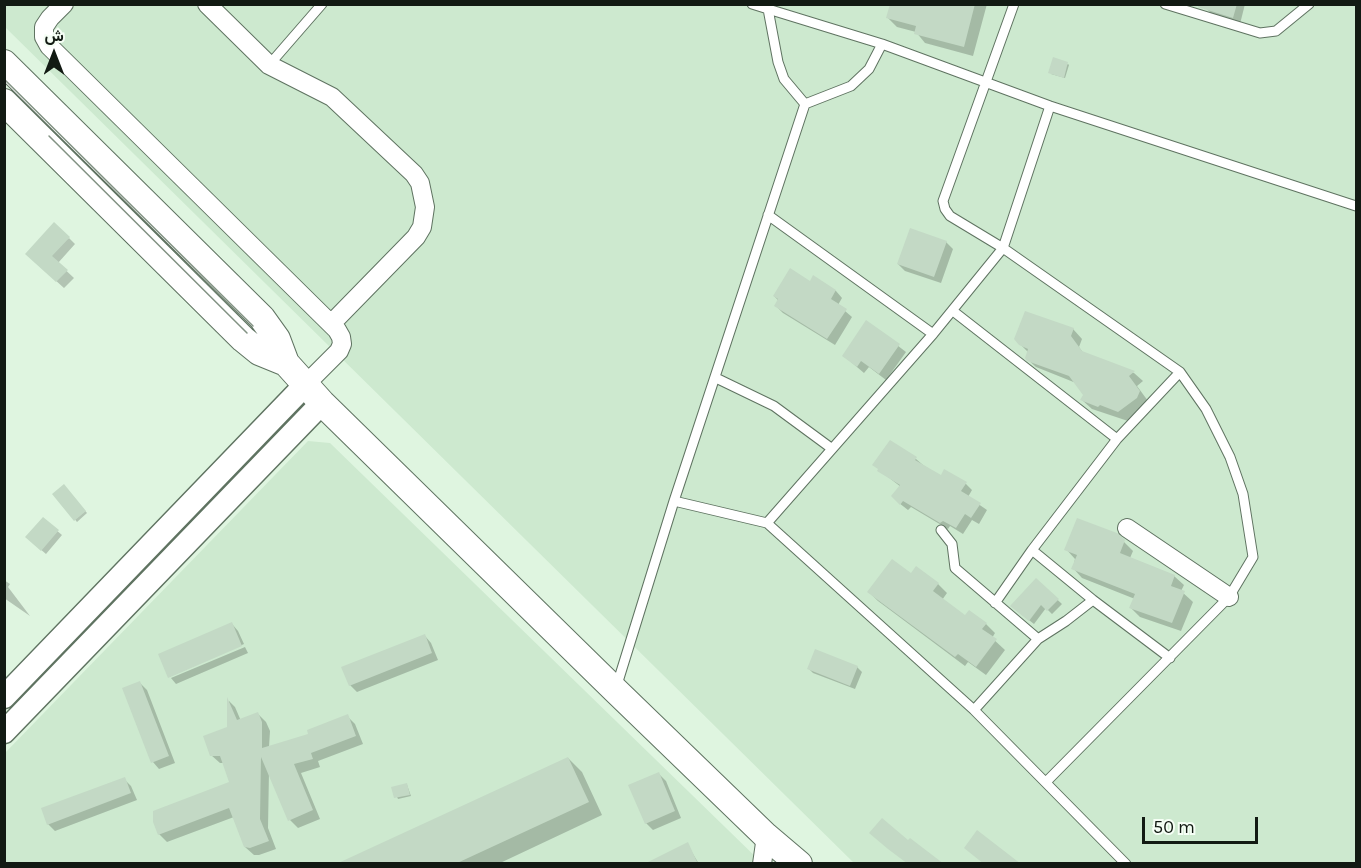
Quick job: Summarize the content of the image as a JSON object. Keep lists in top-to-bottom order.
{
  "scale_bar": "50 m",
  "north": "top"
}
